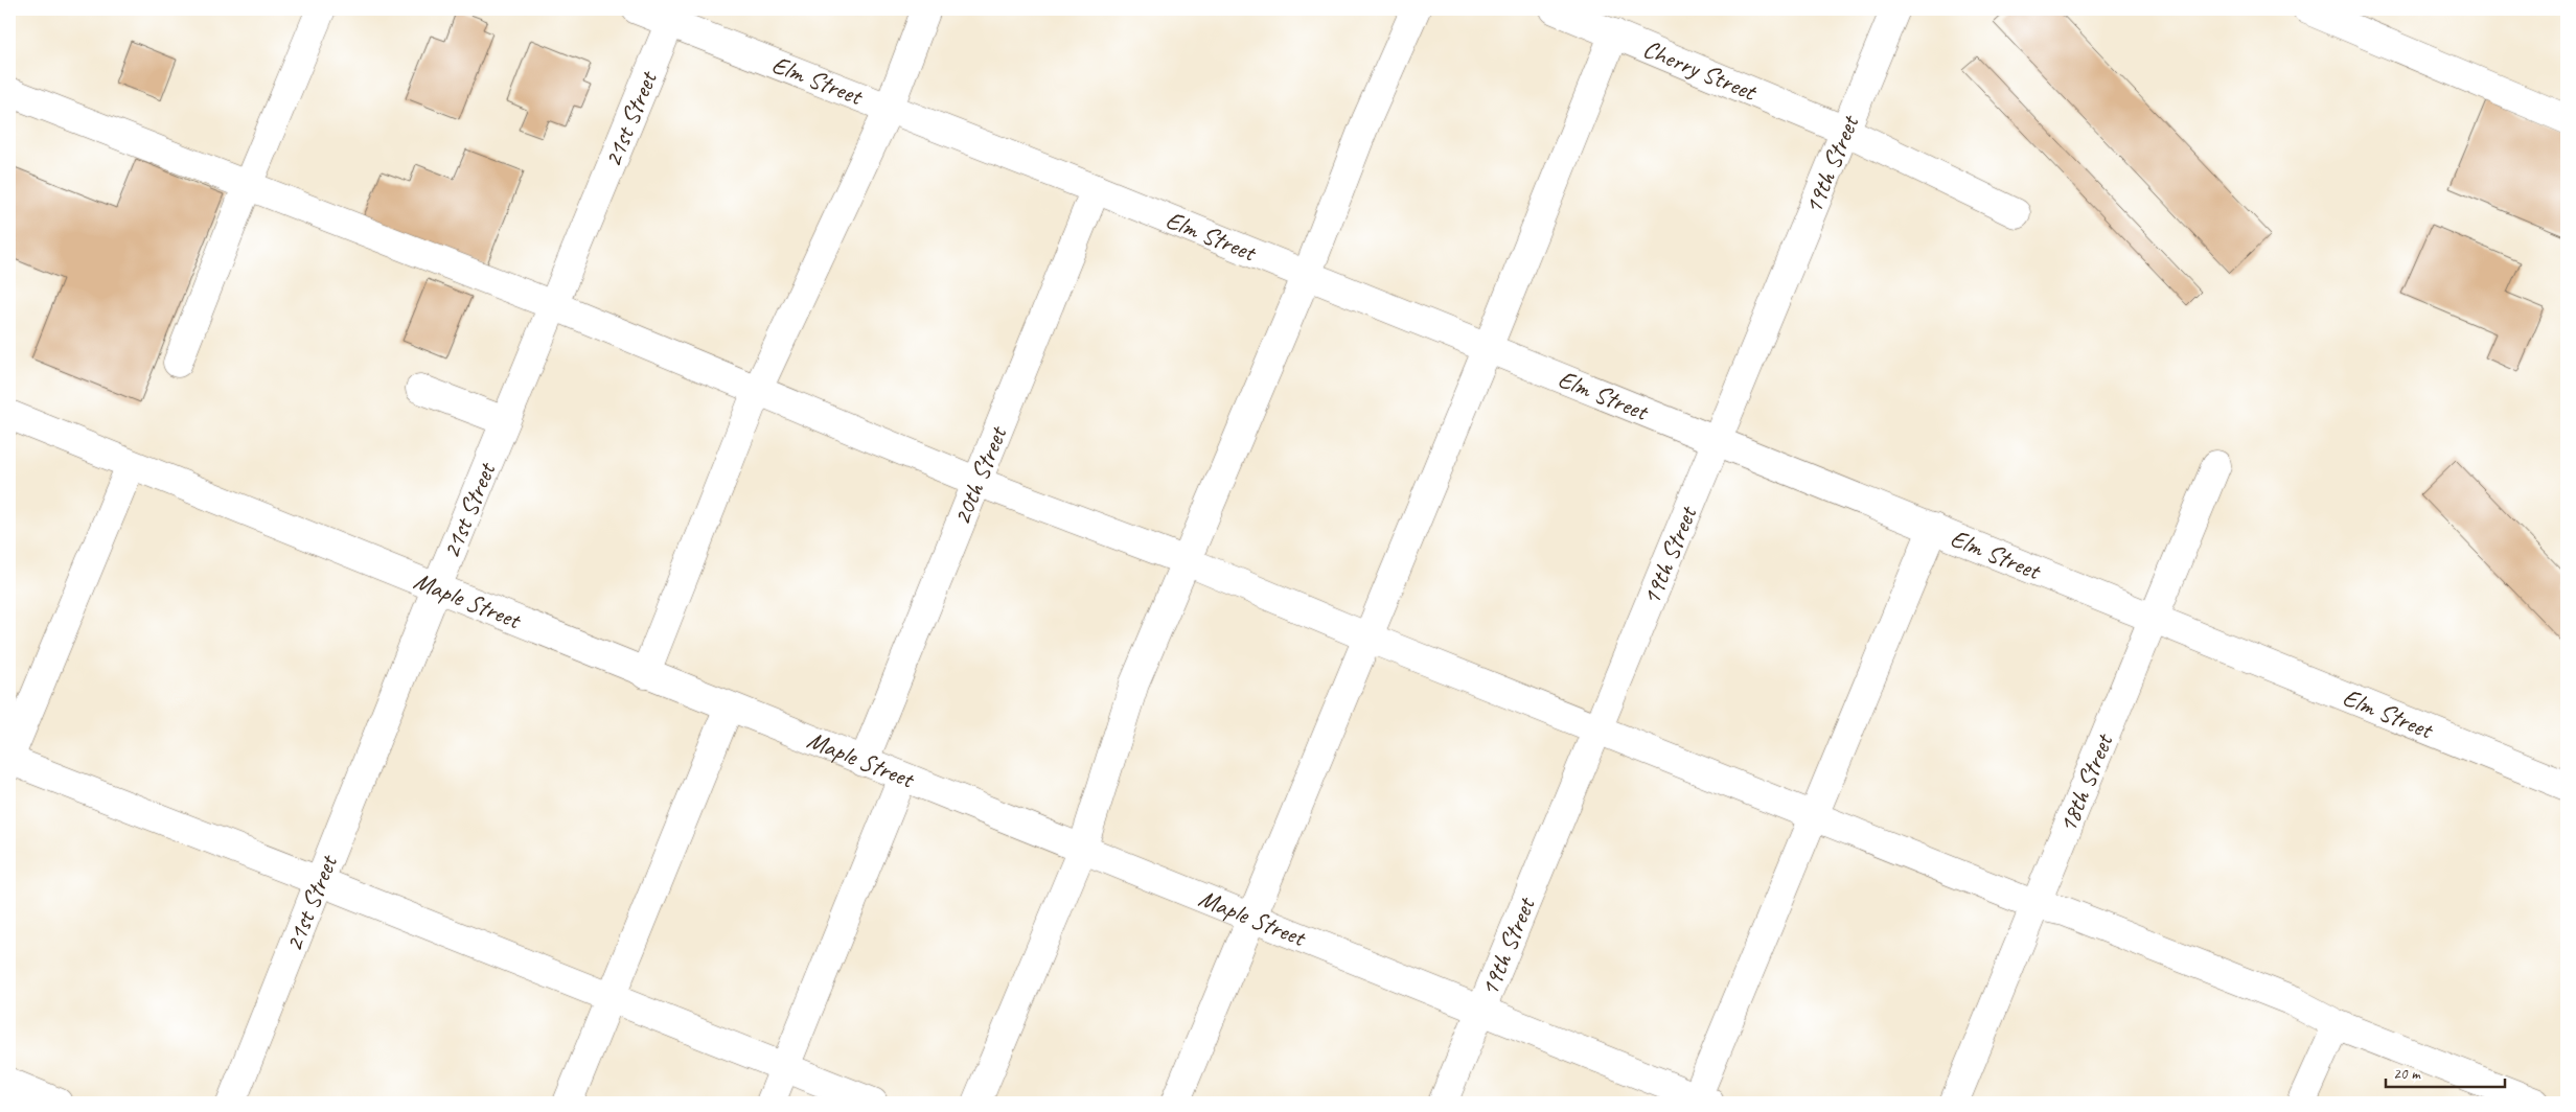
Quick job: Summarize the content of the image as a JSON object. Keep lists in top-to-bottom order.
{
  "streets": {
    "street": [
      "Cherry Street",
      "Elm Street",
      "21st Street",
      "19th Street",
      "20th Street",
      "Maple Street",
      "18th Street"
    ]
  },
  "crossings": [
    ["Cherry Street", "19th Street"],
    ["Elm Street", "21st Street"],
    ["Elm Street", "19th Street"],
    ["Elm Street", "20th Street"],
    ["Elm Street", "18th Street"],
    ["21st Street", "Maple Street"],
    ["19th Street", "Maple Street"],
    ["20th Street", "Maple Street"]
  ],
  "scale_bar": "20 m"
}
